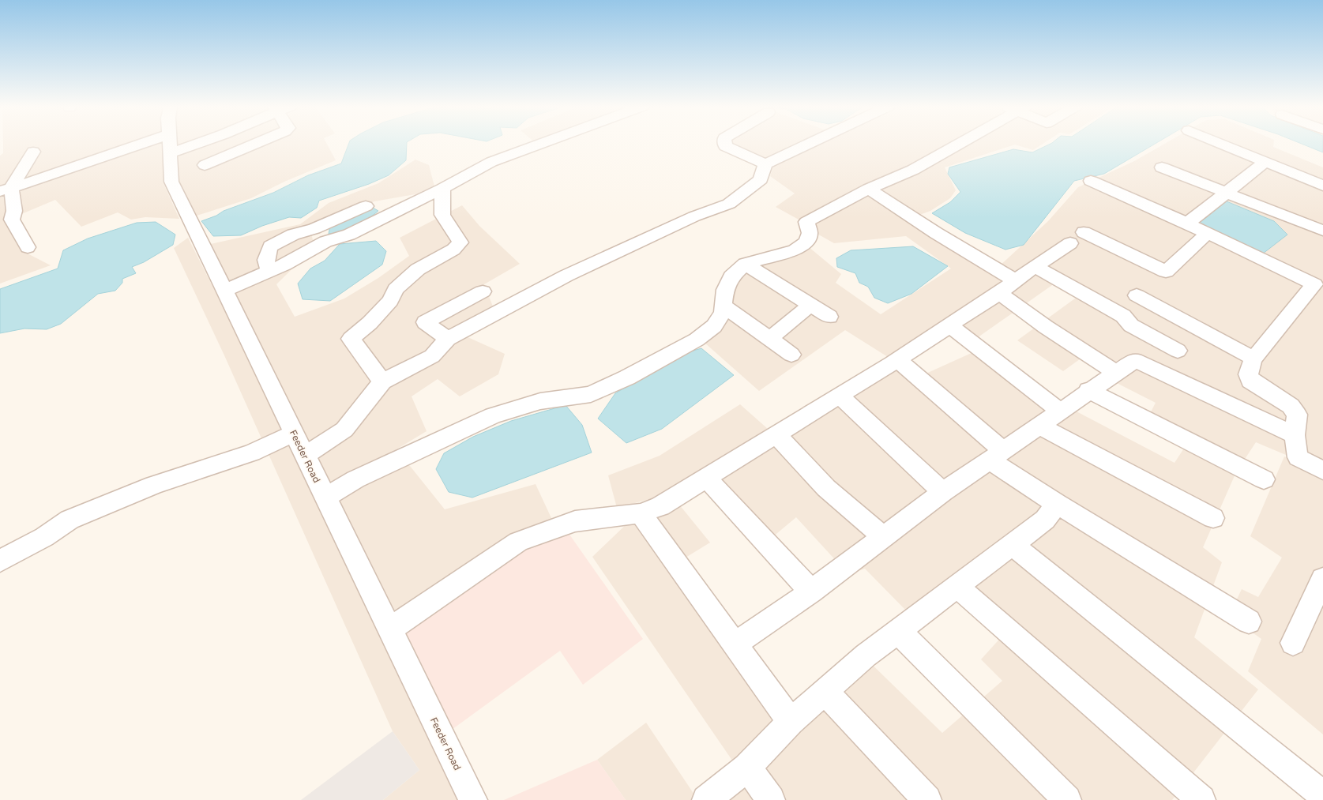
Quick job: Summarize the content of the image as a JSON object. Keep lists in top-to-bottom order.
{
  "streets": {
    "street": ["Feeder Road"]
  }
}
